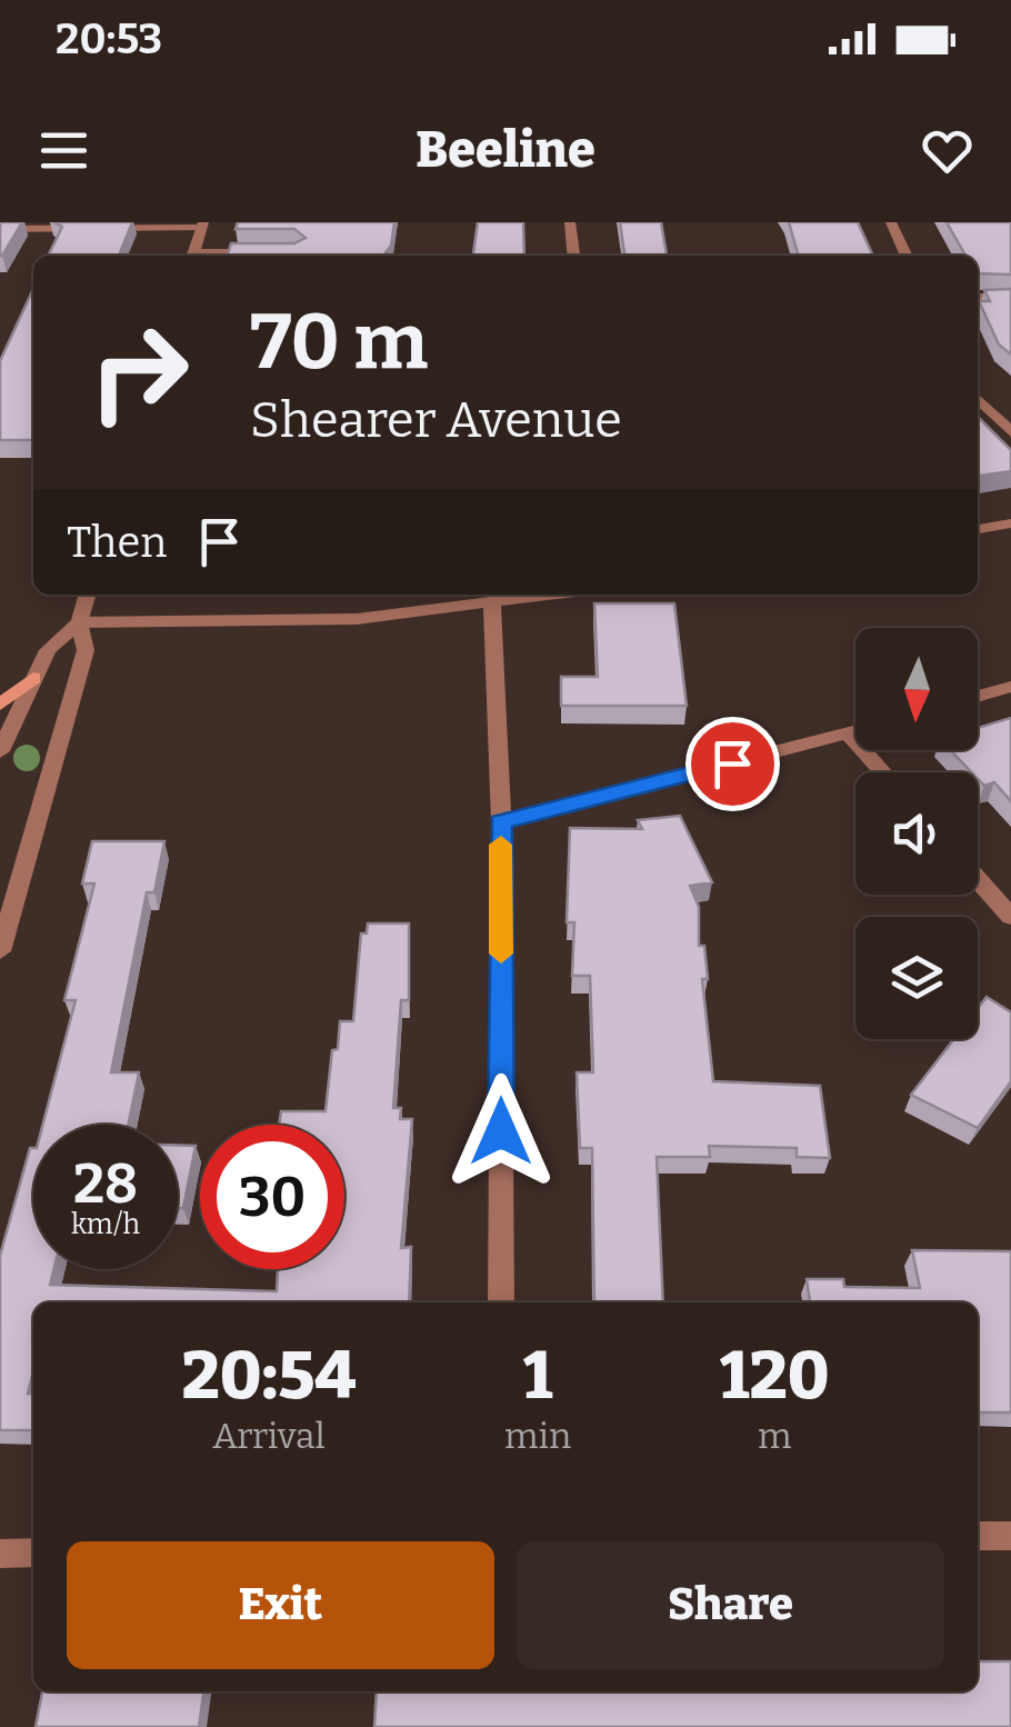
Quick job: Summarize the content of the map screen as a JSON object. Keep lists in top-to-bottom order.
{
  "north": "bottom",
  "page": {
    "status": "20:53",
    "header": "Beeline",
    "turn": ["70 m", "Shearer Avenue"],
    "then": "Then",
    "speed": "28 km/h",
    "limit": "30",
    "eta": [
      "20:54",
      "Arrival",
      "1",
      "min",
      "120",
      "m"
    ],
    "buttons": ["Exit", "Share"]
  }
}
